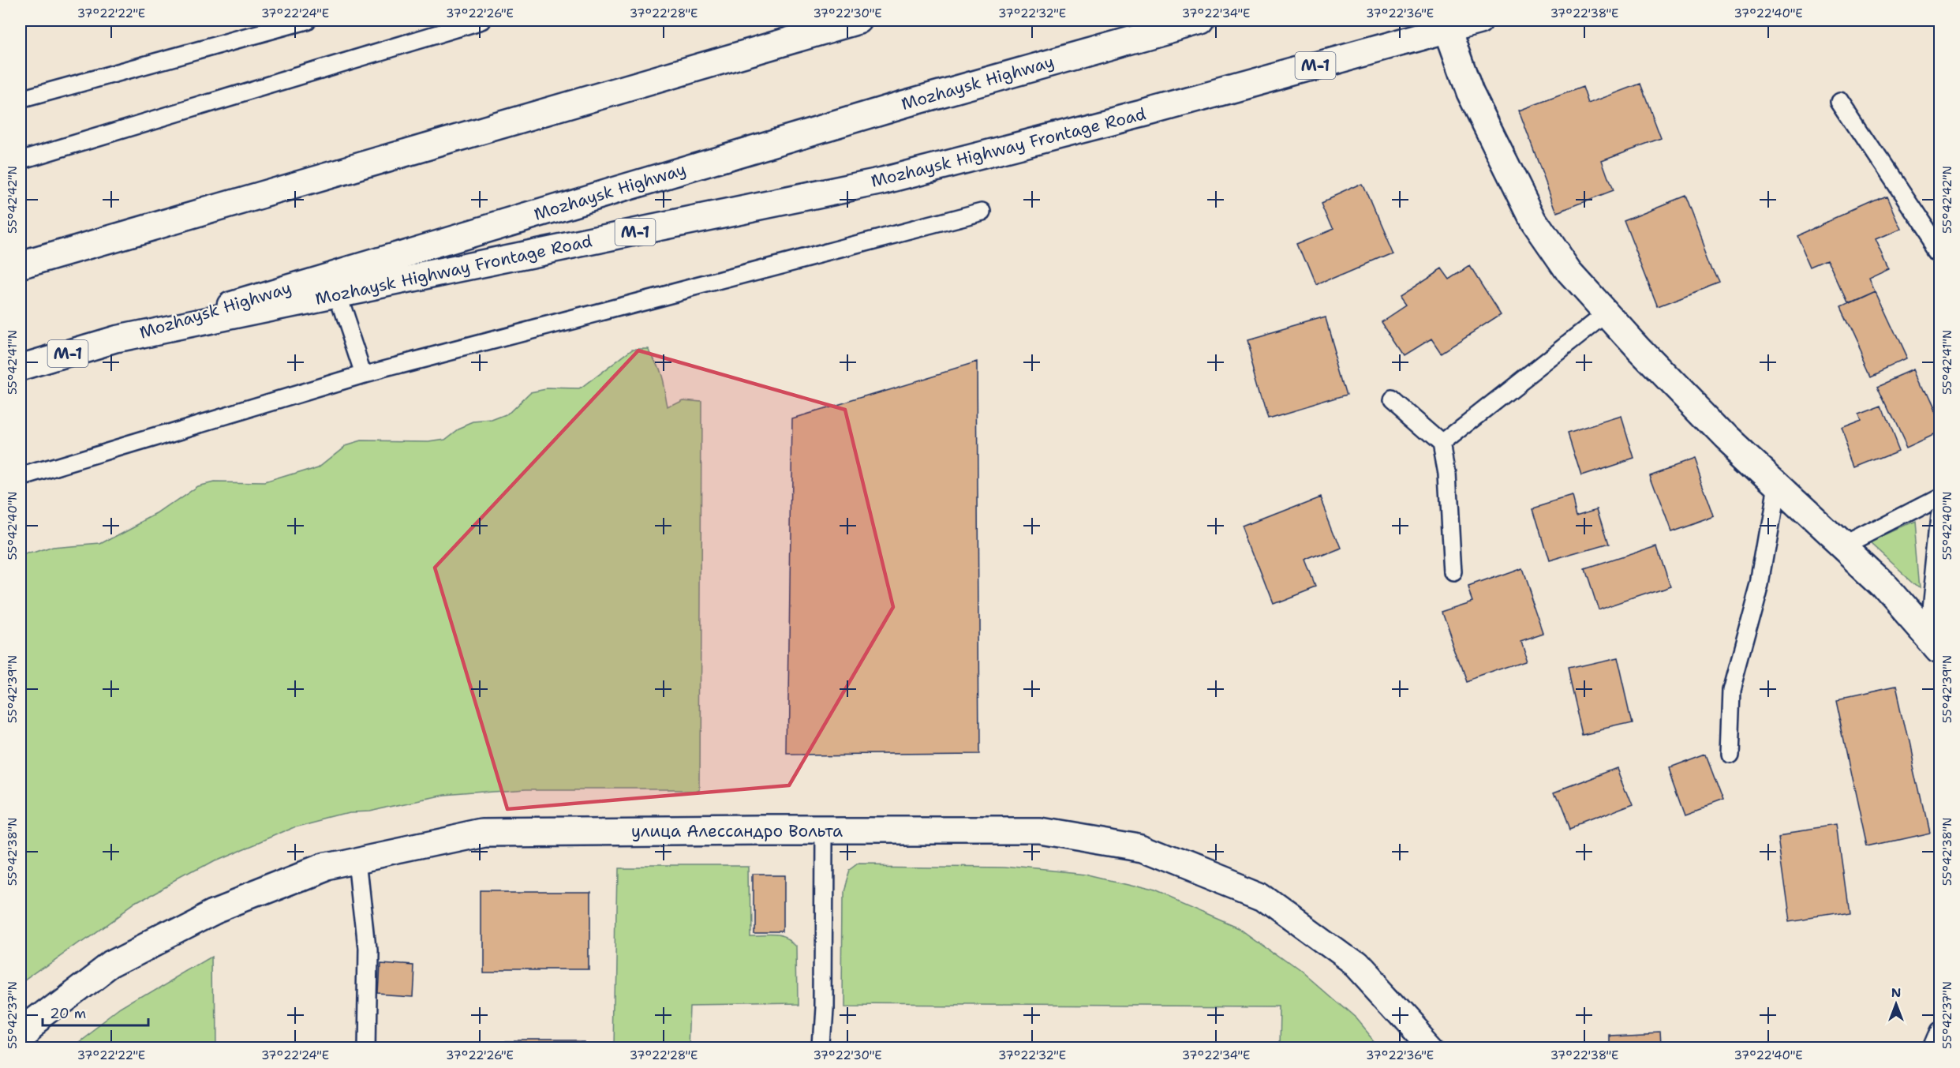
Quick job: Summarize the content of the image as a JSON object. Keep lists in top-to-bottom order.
{
  "streets": {
    "main road": [
      "М-1",
      "Mozhaysk Highway",
      "Mozhaysk Highway Frontage Road",
      "улица Алессандро Вольта"
    ]
  },
  "crossings": [
    ["Mozhaysk Highway", "Mozhaysk Highway Frontage Road"]
  ],
  "scale_bar": "20 m",
  "north": "top",
  "coordinates": [
    "37°22'22\"E",
    "37°22'24\"E",
    "37°22'26\"E",
    "37°22'28\"E",
    "37°22'30\"E",
    "37°22'32\"E",
    "37°22'34\"E",
    "37°22'36\"E",
    "37°22'38\"E",
    "37°22'40\"E",
    "55°42'42\"N",
    "55°42'41\"N",
    "55°42'40\"N",
    "55°42'39\"N",
    "55°42'38\"N",
    "55°42'37\"N"
  ]
}
